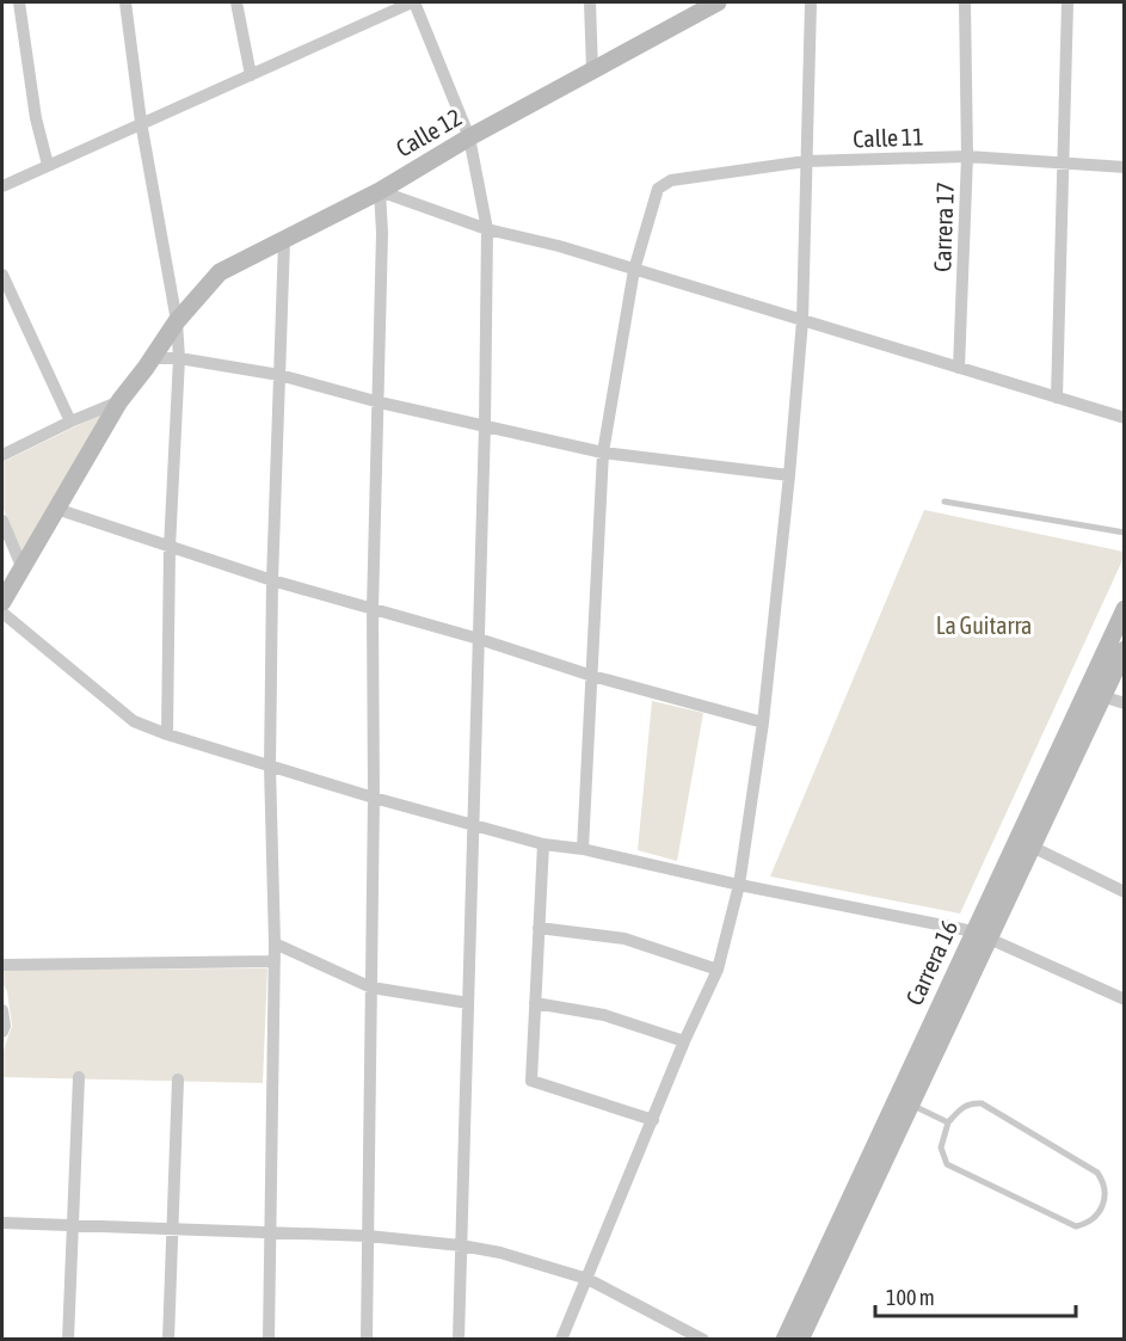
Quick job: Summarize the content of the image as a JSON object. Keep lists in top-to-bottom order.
{
  "streets": {
    "main road": ["Calle 12", "Carrera 16"],
    "street": ["Calle 11", "Carrera 17"]
  },
  "crossings": [
    ["Calle 11", "Carrera 17"]
  ],
  "parks": ["La Guitarra"],
  "scale_bar": "100 m"
}
